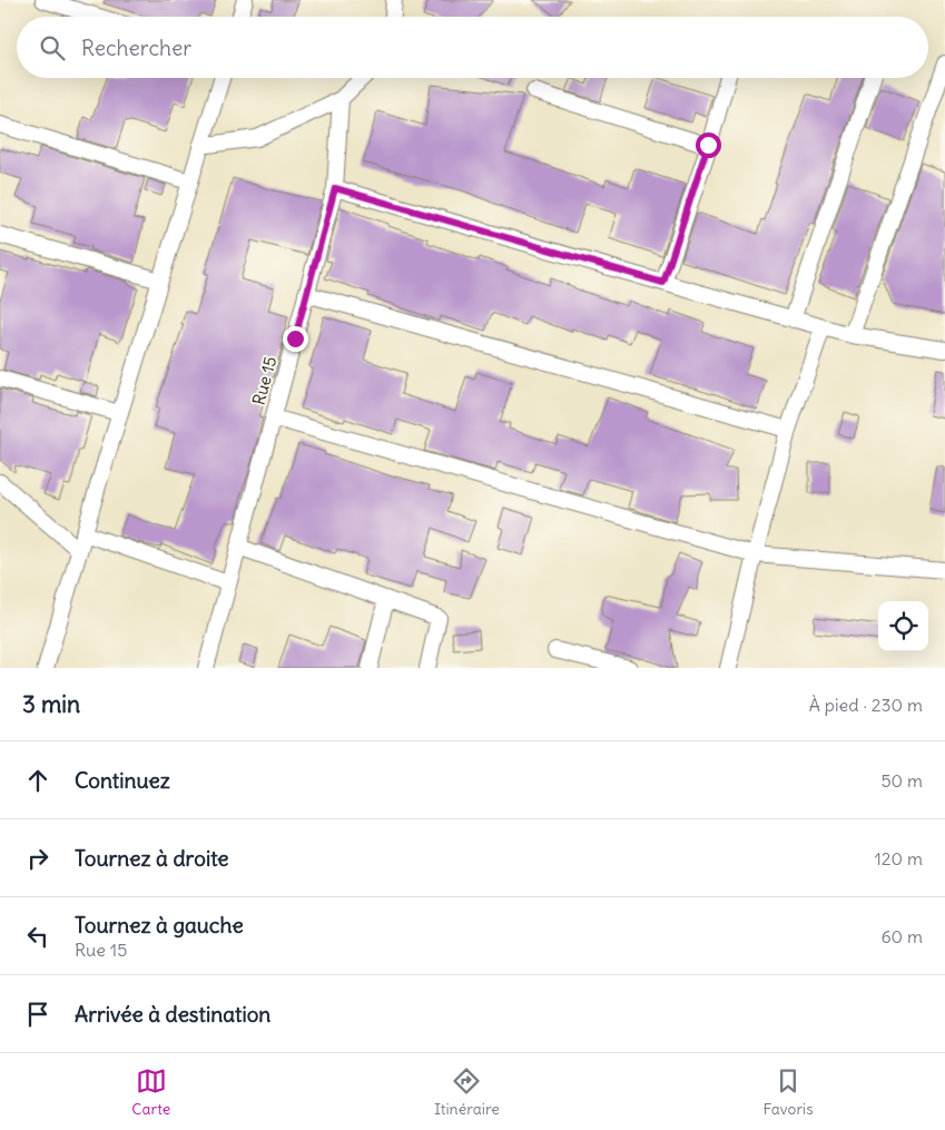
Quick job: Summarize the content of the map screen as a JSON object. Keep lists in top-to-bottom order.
{
  "streets": {
    "street": ["Rue 15"]
  },
  "page": {
    "search": "Rechercher",
    "heading": ["3 min", "À pied · 230 m"],
    "list": [
      ["Continuez", "50 m"],
      ["Tournez à droite", "120 m"],
      ["Tournez à gauche", "Rue 15", "60 m"],
      "Arrivée à destination"
    ],
    "nav": ["Carte", "Itinéraire", "Favoris"]
  }
}
